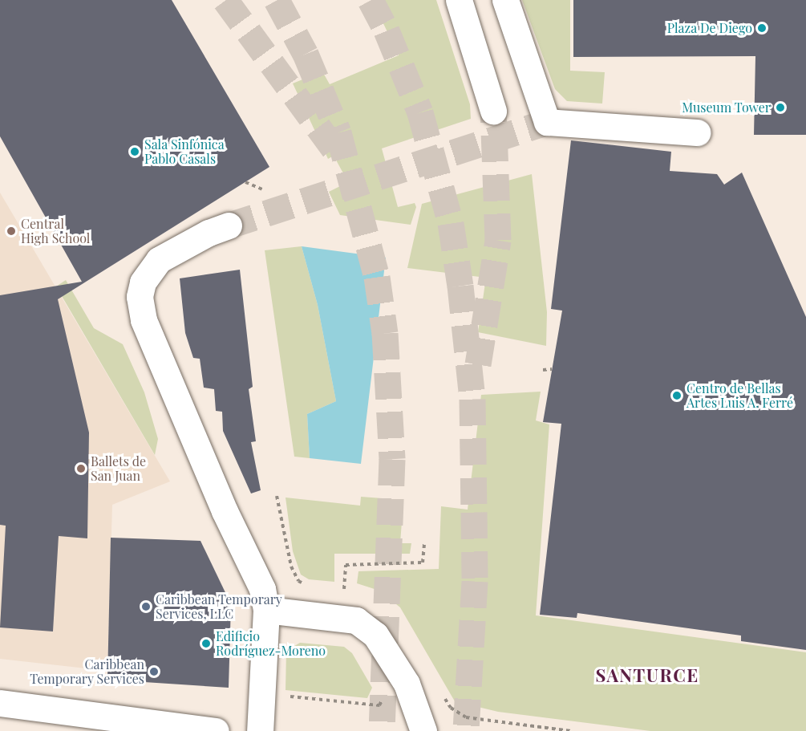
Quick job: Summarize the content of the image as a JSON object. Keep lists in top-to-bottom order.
{
  "districts": ["SANTURCE"],
  "places": [
    "Plaza De Diego",
    "Museum Tower",
    "Sala Sinfónica Pablo Casals",
    "Central High School",
    "Centro de Bellas Artes Luis A. Ferré",
    "Ballets de San Juan",
    "Caribbean Temporary Services, LLC",
    "Edificio Rodríguez-Moreno",
    "Caribbean Temporary Services"
  ]
}
